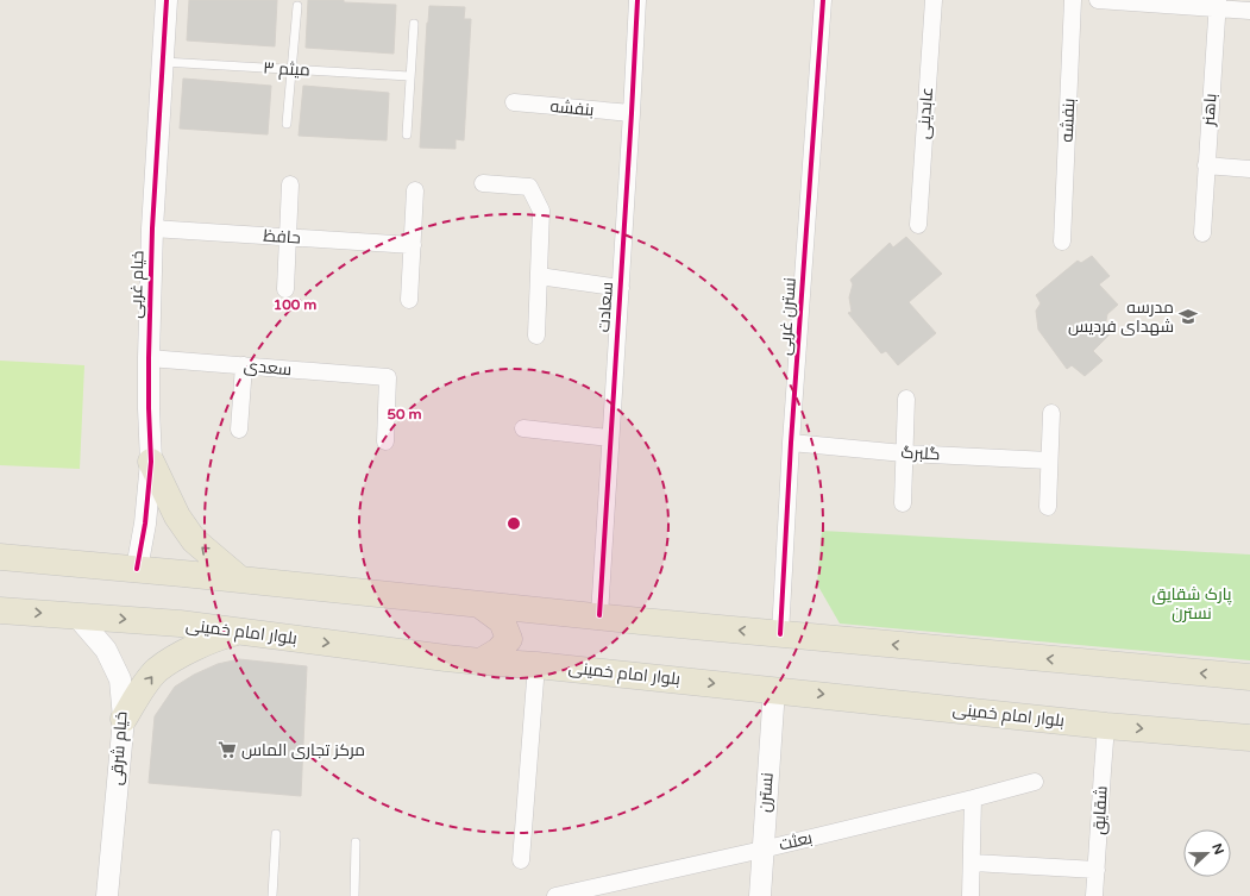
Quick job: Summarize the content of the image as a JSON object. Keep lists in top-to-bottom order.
{
  "streets": {
    "main road": ["بلوار امام خمینی"],
    "street": [
      "بنفشه",
      "باهنر",
      "عابدینی",
      "حافظ",
      "خیام غربی",
      "سعادت",
      "نسترن غربی",
      "سعدی",
      "گلبرگ",
      "خیام شرقی",
      "نسترن",
      "شقایق",
      "بعثت"
    ],
    "lane": ["میثم ۳"]
  },
  "crossings": [
    ["میثم ۳", "خیام غربی"],
    ["بنفشه", "سعادت"],
    ["حافظ", "خیام غربی"],
    ["خیام غربی", "سعدی"],
    ["نسترن غربی", "گلبرگ"],
    ["بلوار امام خمینی", "خیام شرقی"],
    ["بلوار امام خمینی", "نسترن"],
    ["بلوار امام خمینی", "شقایق"],
    ["نسترن", "بعثت"]
  ],
  "parks": ["پارک شقایق نسترن"],
  "places": {
    "school or university": ["مدرسه شهدای فردیس"],
    "supermarket": ["مرکز تجاری الماس"]
  },
  "north": "right",
  "rings": ["100 m", "50 m"]
}
